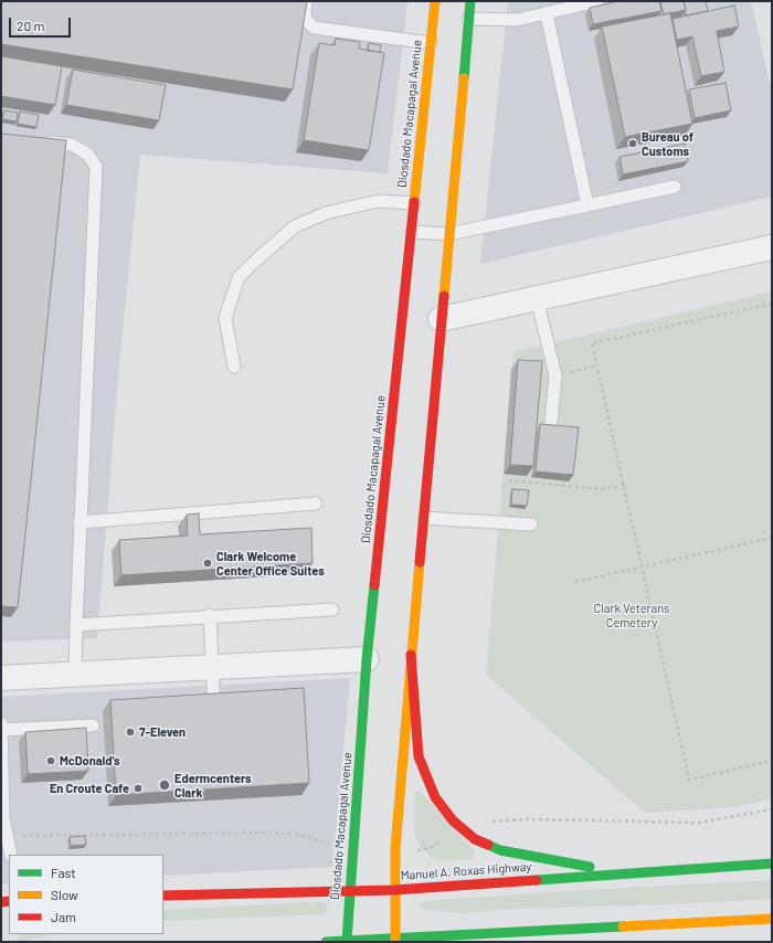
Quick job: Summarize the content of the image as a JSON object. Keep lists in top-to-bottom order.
{
  "streets": {
    "main road": ["Diosdado Macapagal Avenue", "Manuel A. Roxas Highway"]
  },
  "crossings": [
    ["Diosdado Macapagal Avenue", "Manuel A. Roxas Highway"]
  ],
  "parks": ["Clark Veterans Cemetery"],
  "places": [
    "Bureau of Customs",
    "Clark Welcome Center Office Suites",
    "7-Eleven",
    "McDonald's",
    "Edermcenters Clark",
    "En Croute Cafe"
  ],
  "legend": ["Fast", "Slow", "Jam"],
  "scale_bar": "20 m"
}
